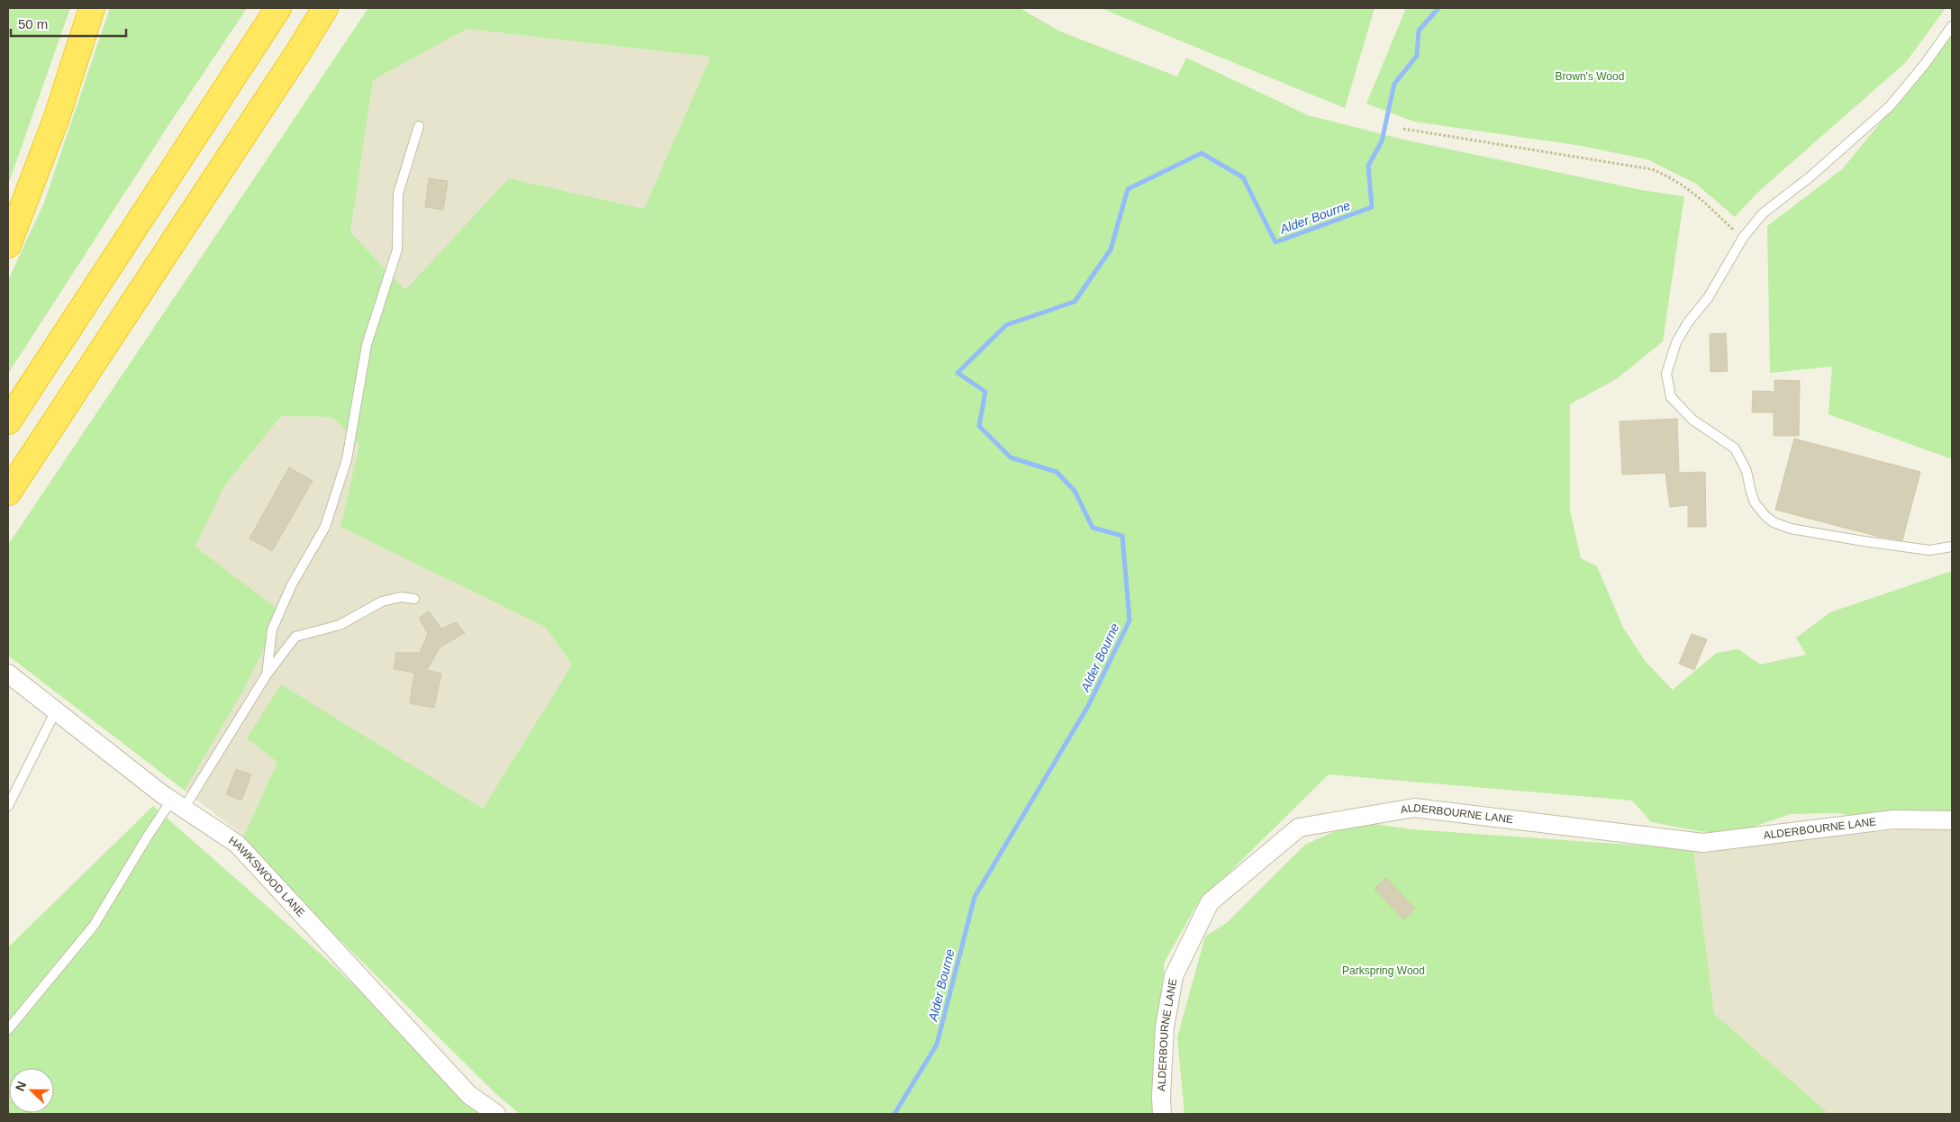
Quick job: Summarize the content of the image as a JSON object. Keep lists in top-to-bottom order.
{
  "streets": {
    "street": ["ALDERBOURNE LANE", "HAWKSWOOD LANE"]
  },
  "water": ["Alder Bourne"],
  "parks": ["Brown's Wood", "Parkspring Wood"],
  "scale_bar": "50 m",
  "north": "left"
}
